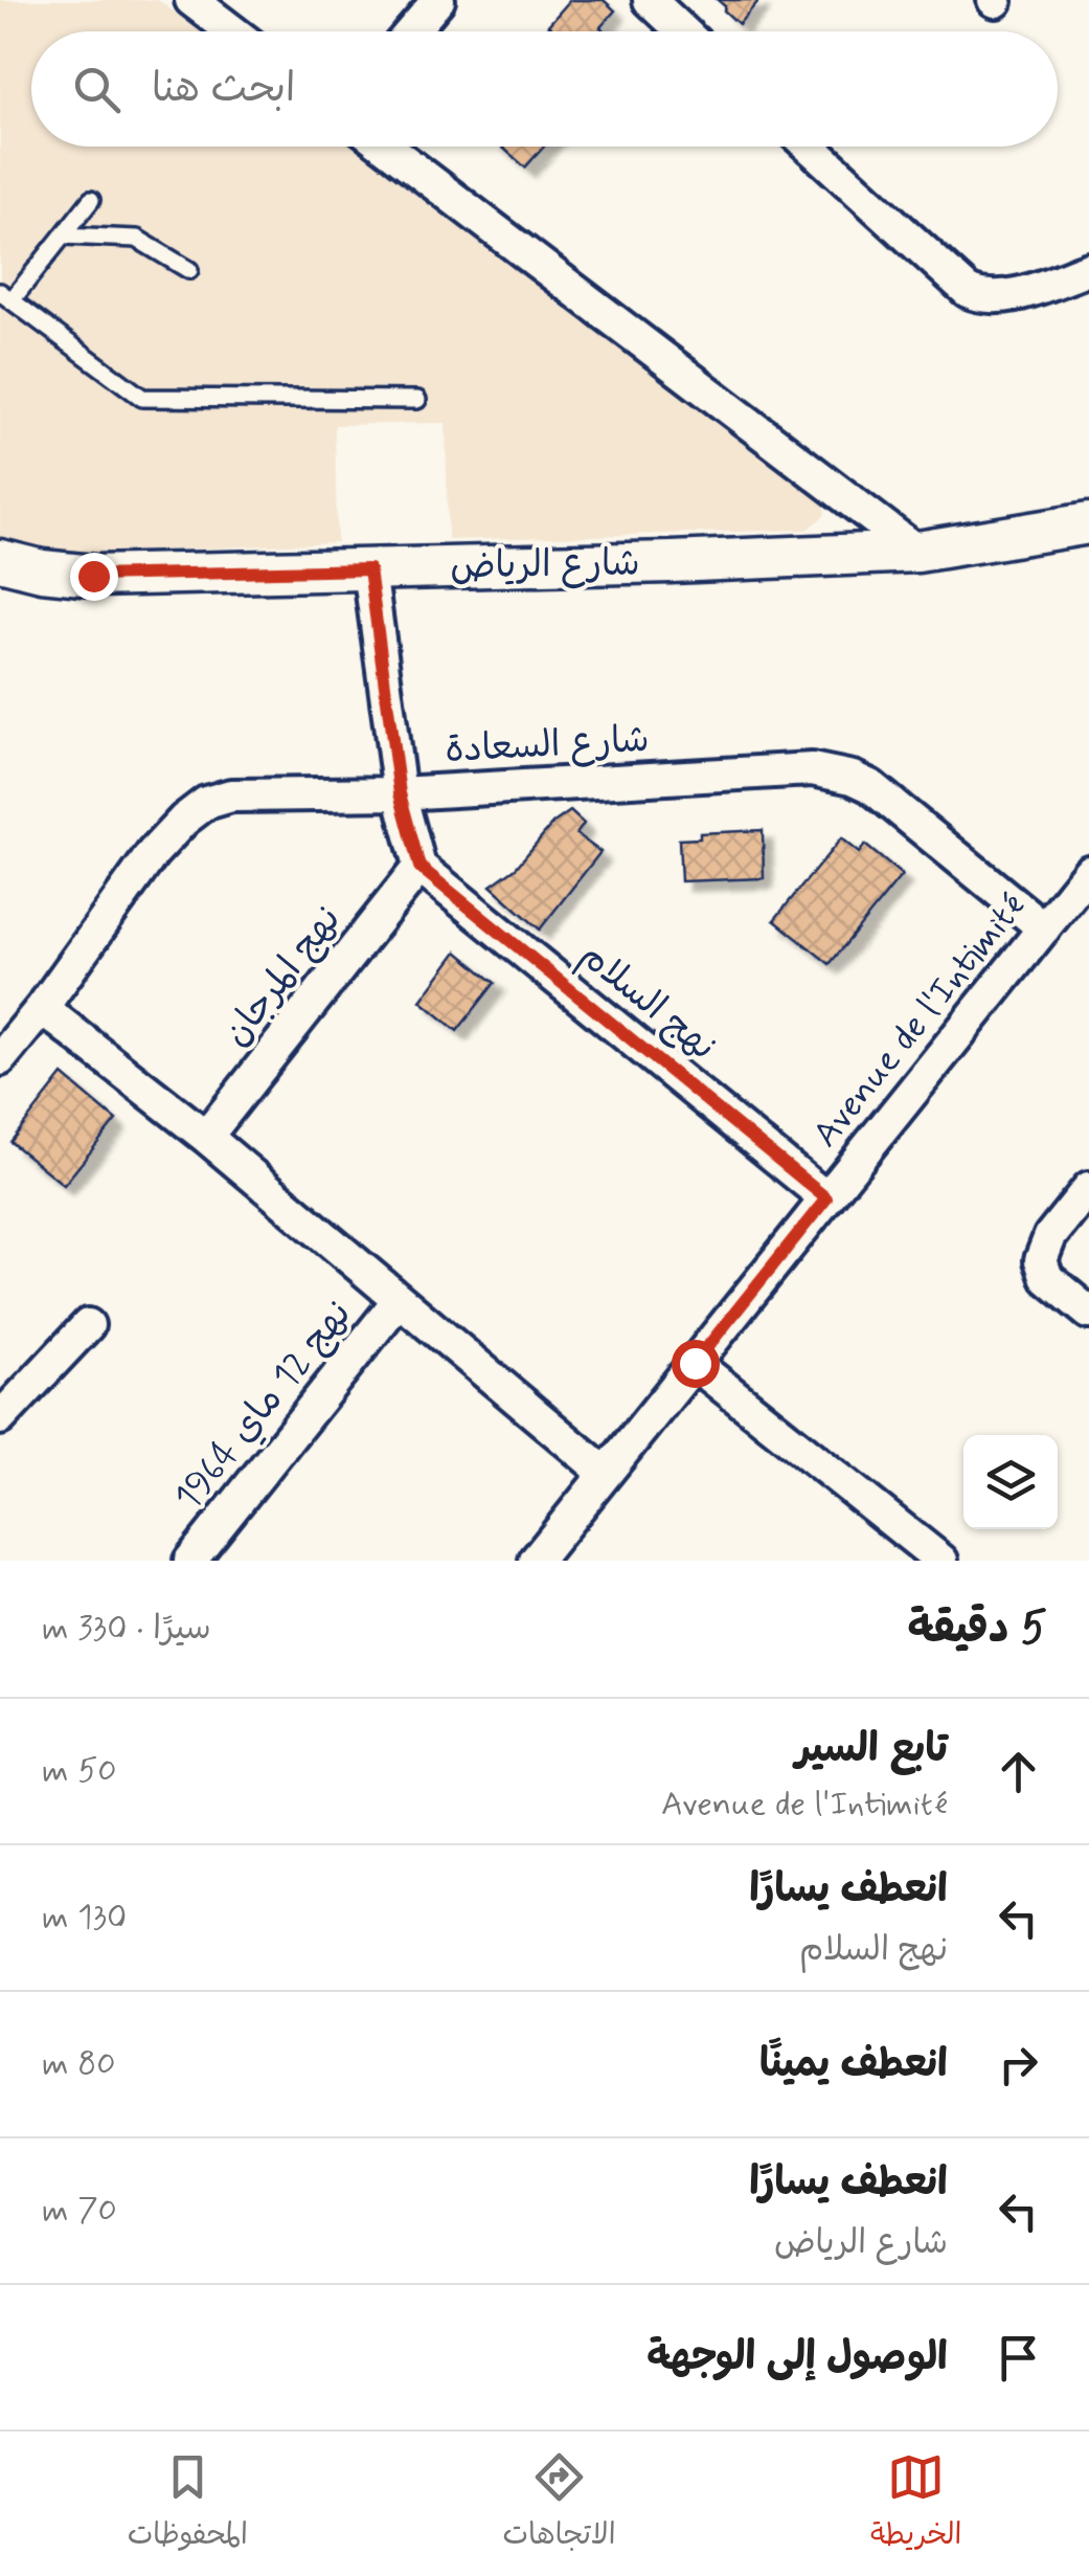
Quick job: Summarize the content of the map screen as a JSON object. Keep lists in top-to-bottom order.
{
  "streets": {
    "street": [
      "شارع الرياض",
      "شارع السعادة",
      "نهج المرجان",
      "نهج السلام",
      "Avenue de l'Intimité",
      "نهج 12 ماي 1964"
    ]
  },
  "crossings": [
    ["شارع السعادة", "Avenue de l'Intimité"],
    ["نهج المرجان", "نهج السلام"],
    ["نهج السلام", "Avenue de l'Intimité"]
  ],
  "page": {
    "search": "ابحث هنا",
    "heading": ["5 دقيقة", "سيرًا · 330 m"],
    "list": [
      ["تابع السير", "Avenue de l'Intimité", "50 m"],
      ["انعطف يسارًا", "نهج السلام", "130 m"],
      ["انعطف يمينًا", "80 m"],
      ["انعطف يسارًا", "شارع الرياض", "70 m"],
      "الوصول إلى الوجهة"
    ],
    "nav": ["الخريطة", "الاتجاهات", "المحفوظات"]
  }
}
